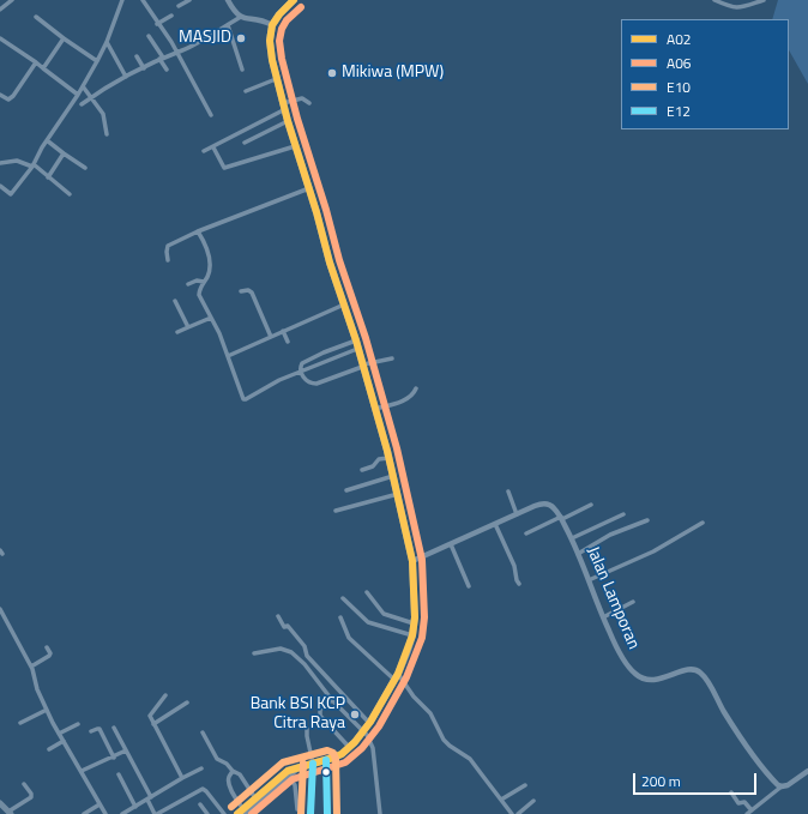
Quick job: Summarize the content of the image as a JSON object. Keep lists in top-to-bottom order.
{
  "streets": {
    "street": ["Jalan Lamporan"]
  },
  "places": ["MASJID", "Mikiwa (MPW)", "Bank BSI KCP Citra Raya"],
  "lines": [
    "transit line A02",
    "transit line A06",
    "transit line E10",
    "transit line E12"
  ],
  "legend": [
    "A02",
    "A06",
    "E10",
    "E12"
  ],
  "scale_bar": "200 m"
}
